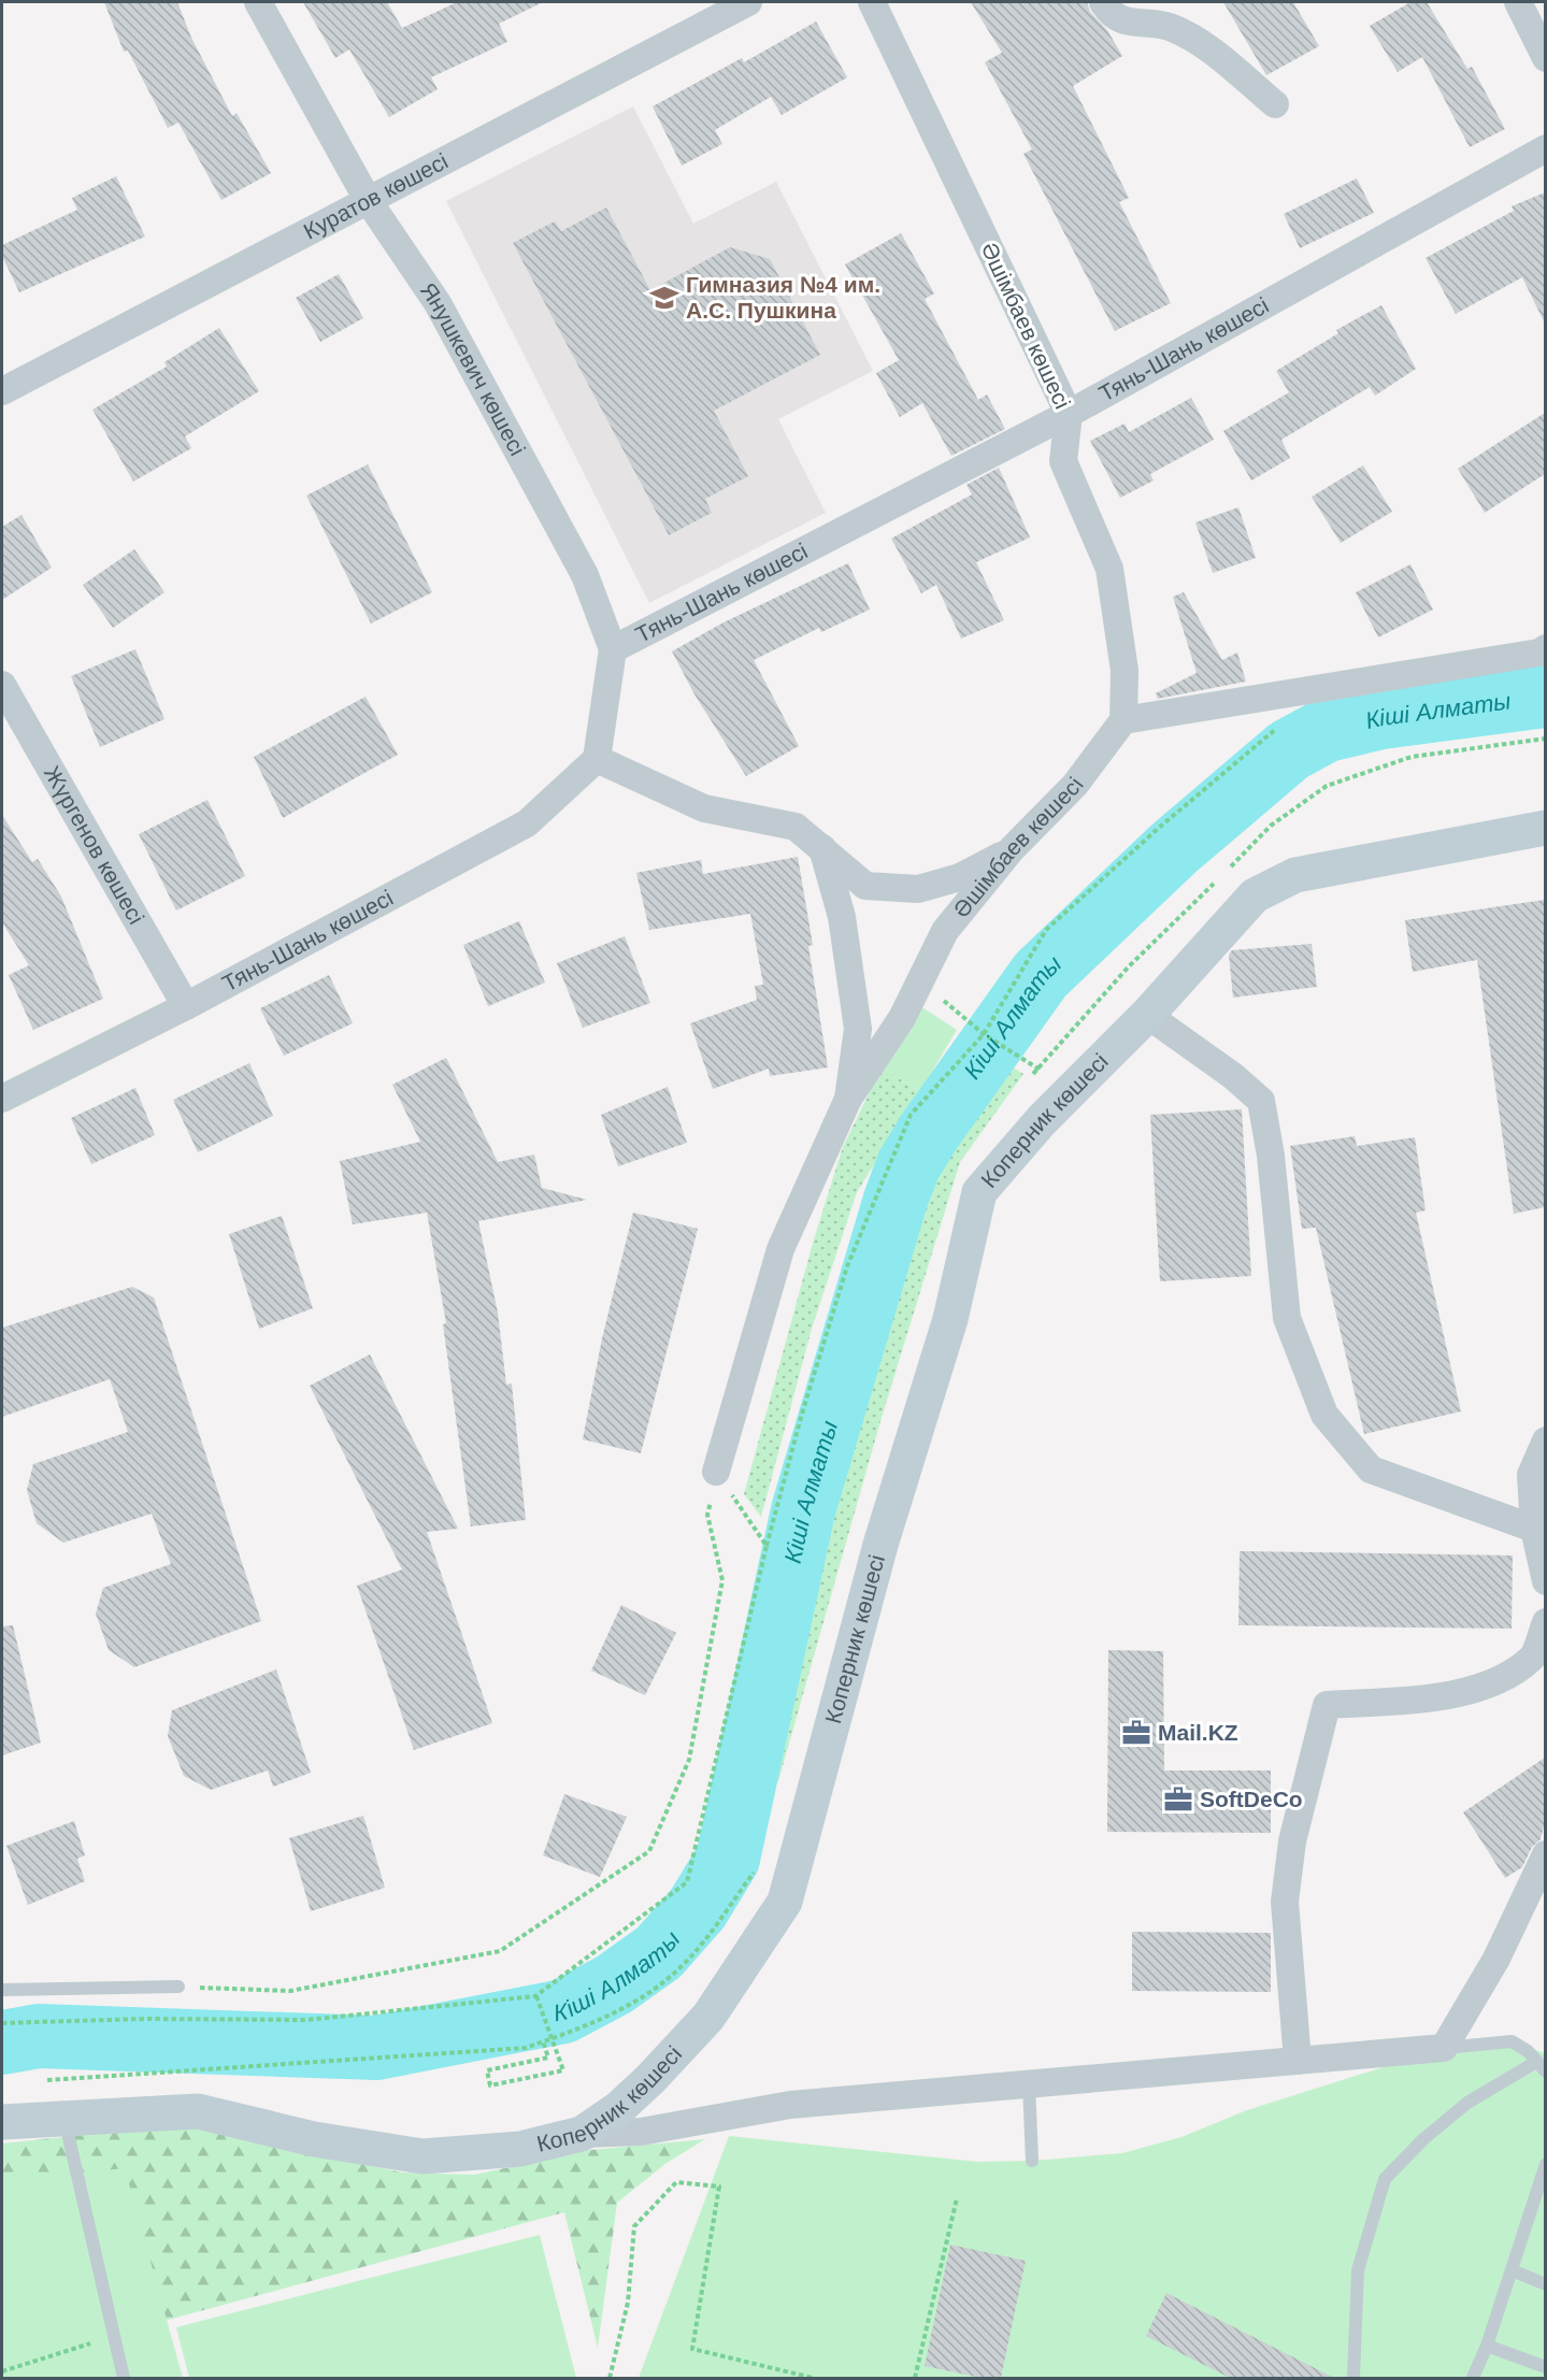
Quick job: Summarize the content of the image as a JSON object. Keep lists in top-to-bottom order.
{
  "streets": {
    "street": [
      "Куратов көшесі",
      "Әшімбаев көшесі",
      "Тянь-Шань көшесі",
      "Янушкевич көшесі",
      "Жүргенов көшесі",
      "Коперник көшесі"
    ]
  },
  "crossings": [
    ["Куратов көшесі", "Янушкевич көшесі"],
    ["Әшімбаев көшесі", "Тянь-Шань көшесі"],
    ["Тянь-Шань көшесі", "Янушкевич көшесі"],
    ["Тянь-Шань көшесі", "Жүргенов көшесі"]
  ],
  "water": ["Кіші Алматы"],
  "places": {
    "school or university": ["Гимназия №4 им. А.С. Пушкина"],
    "office": ["Mail.KZ", "SoftDeCo"]
  }
}
